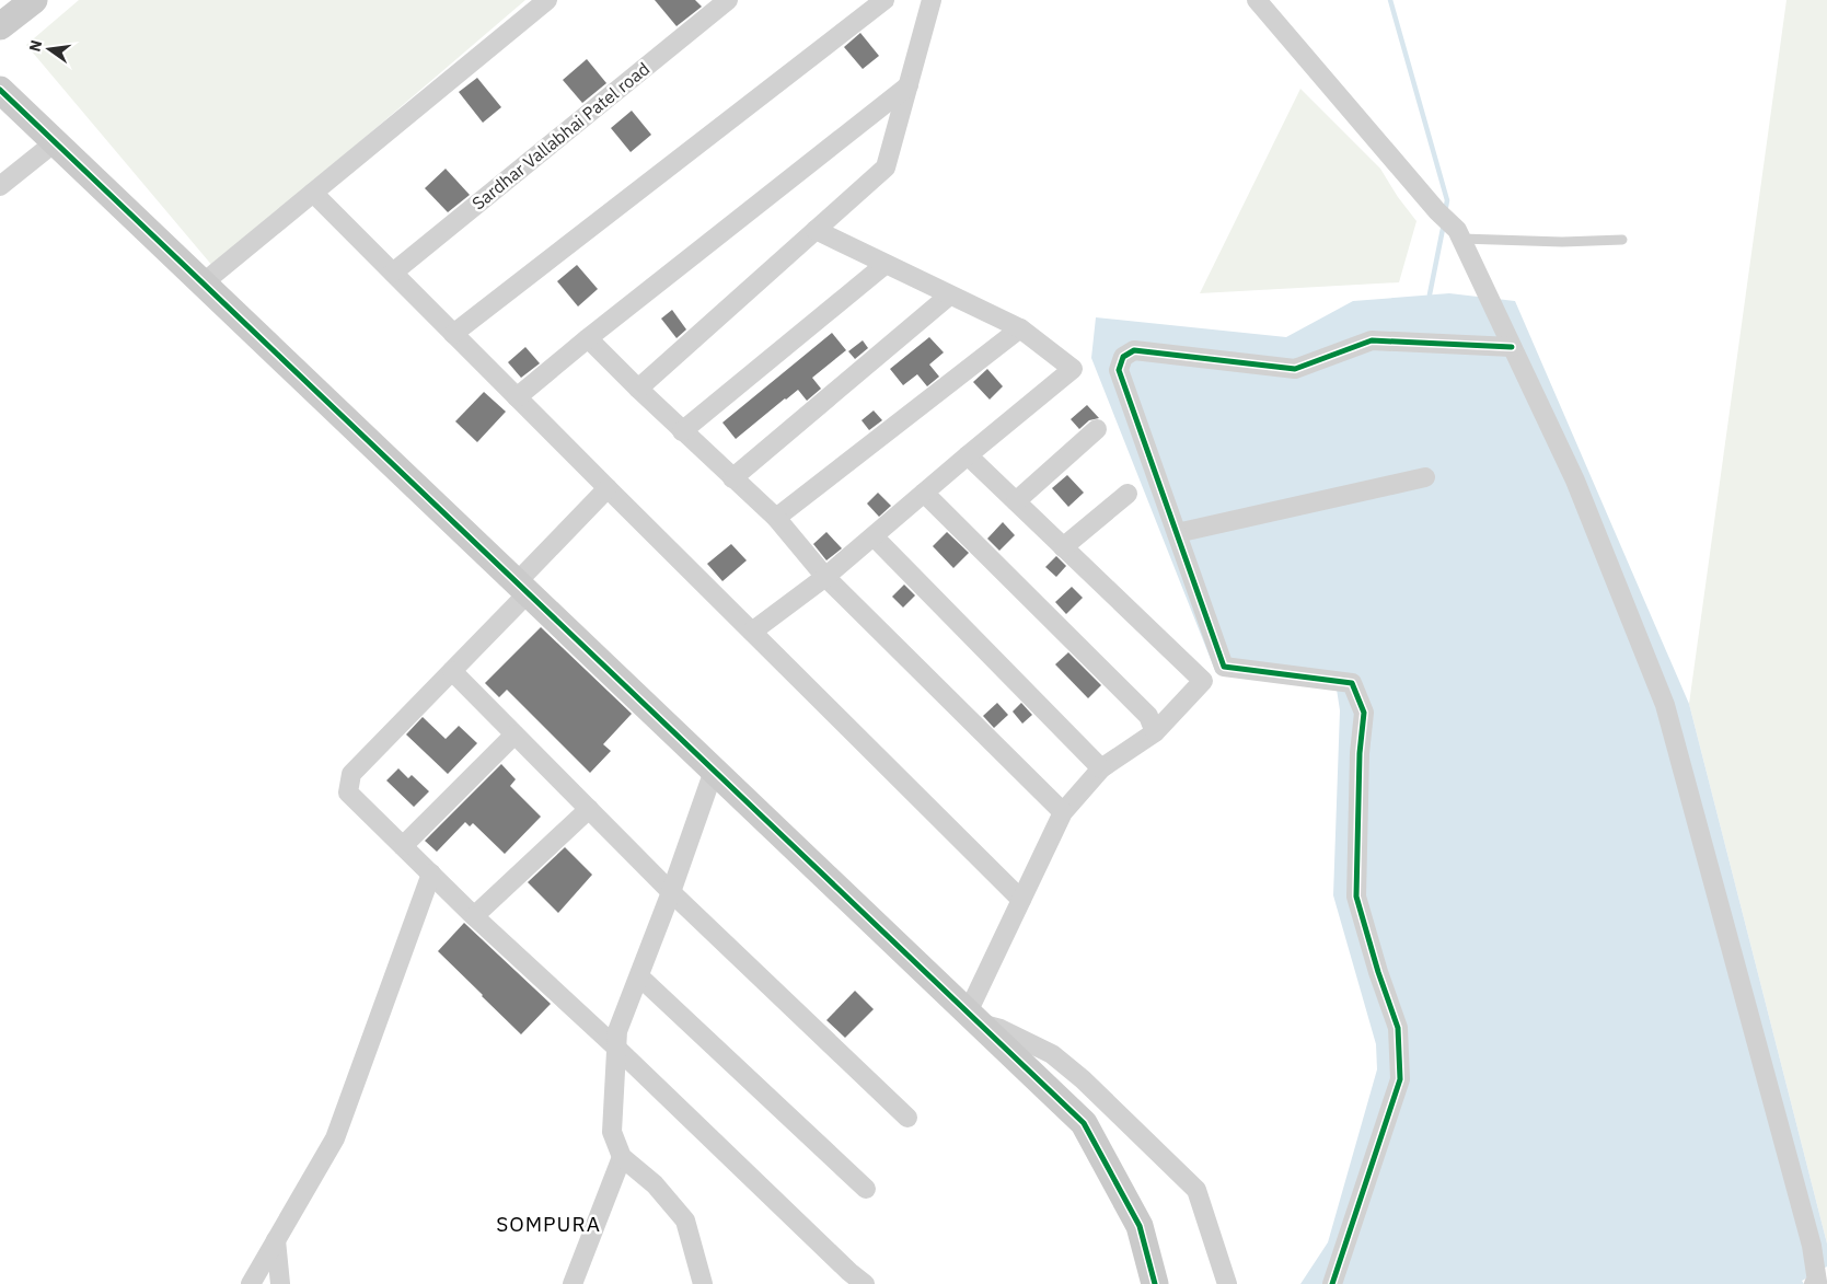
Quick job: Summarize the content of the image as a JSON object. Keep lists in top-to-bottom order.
{
  "streets": {
    "street": ["Sardhar Vallabhai Patel road"]
  },
  "districts": ["SOMPURA"],
  "north": "left"
}
